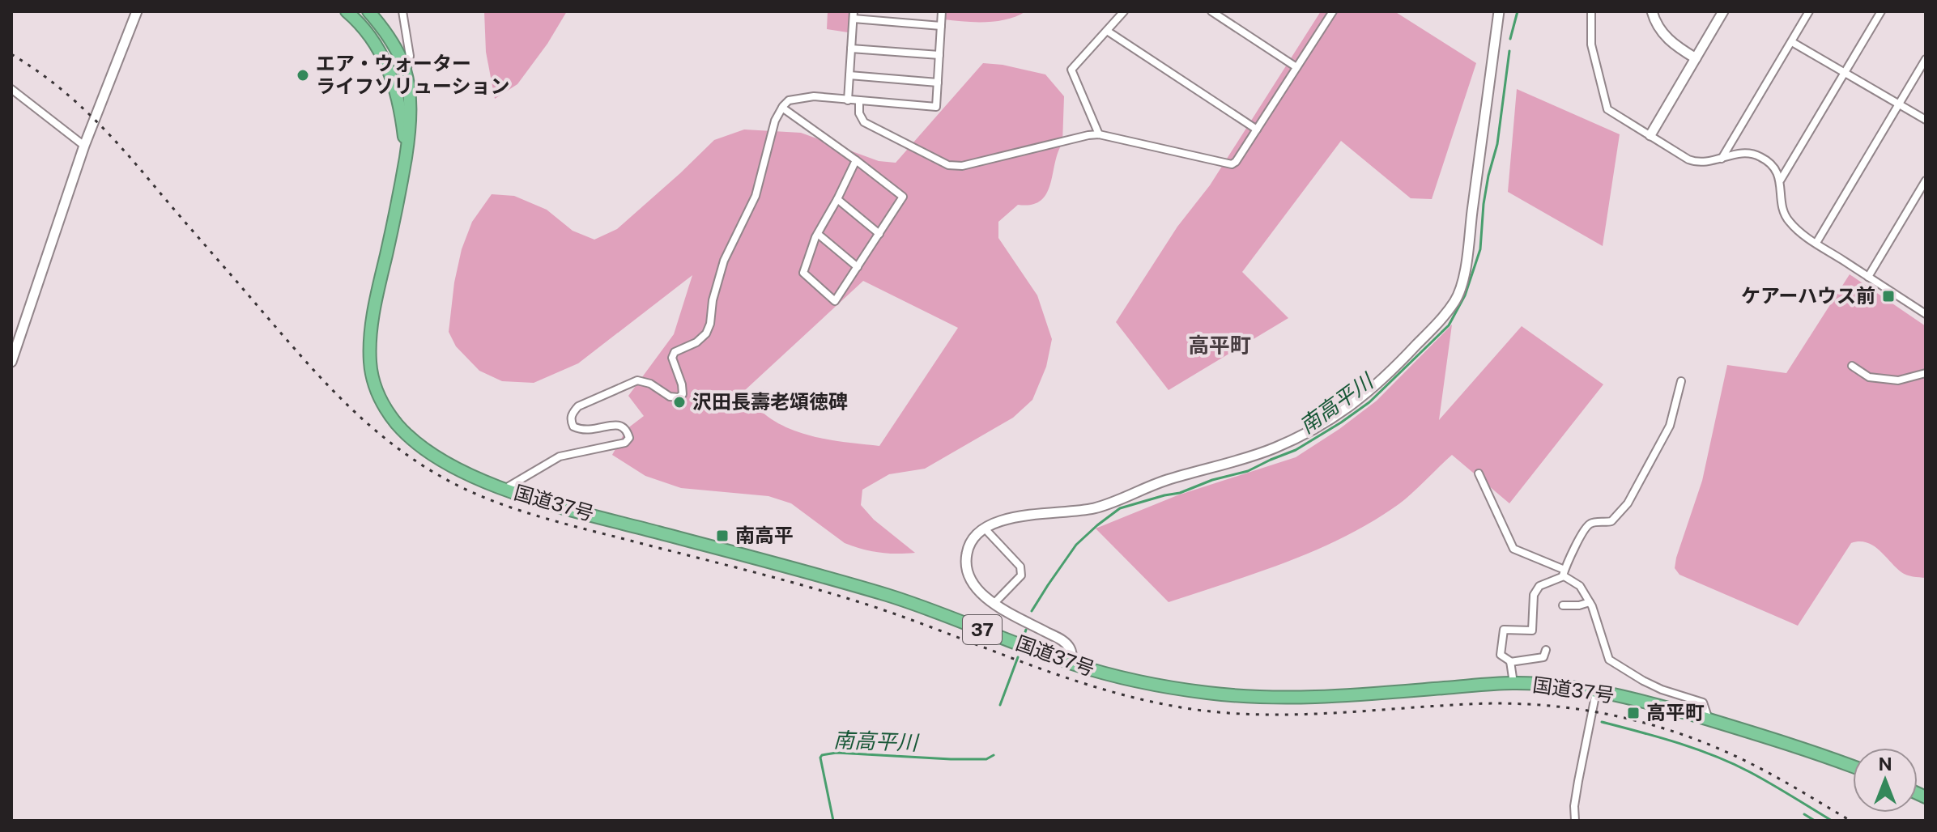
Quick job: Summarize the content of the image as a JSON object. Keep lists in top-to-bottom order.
{
  "streets": {
    "highway": ["国道37号", "37"]
  },
  "districts": ["高平町"],
  "water": ["南高平川"],
  "places": {
    "other": ["エア・ウォーター ライフソリューション", "沢田長壽老頌徳碑"],
    "transit": ["ケアーハウス前", "南高平", "高平町"]
  },
  "north": "top"
}
